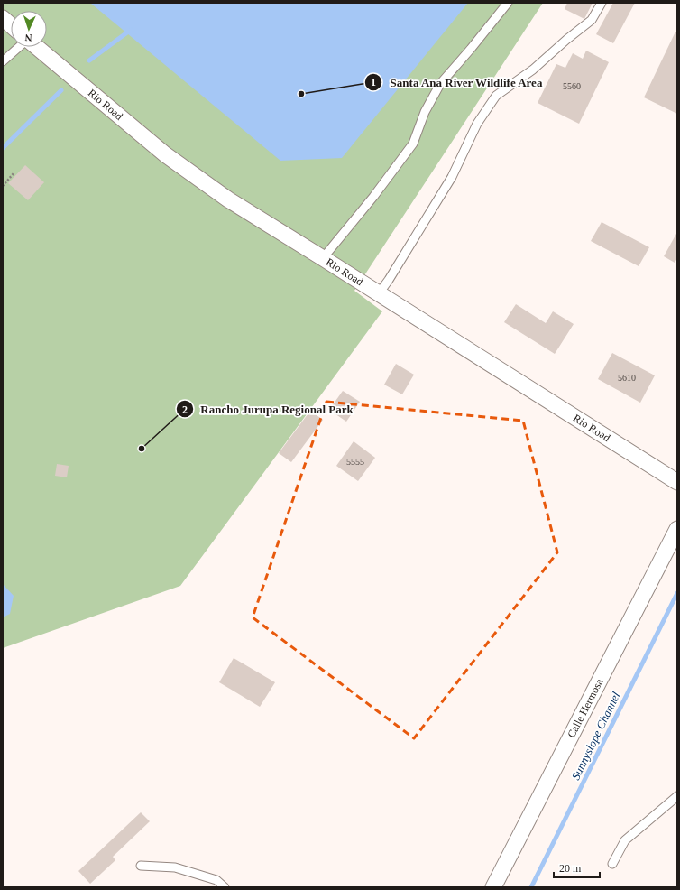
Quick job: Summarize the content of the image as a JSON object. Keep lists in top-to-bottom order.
{
  "streets": {
    "street": ["Rio Road", "Calle Hermosa"]
  },
  "water": ["Sunnyslope Channel"],
  "places": ["Santa Ana River Wildlife Area", "Rancho Jurupa Regional Park"],
  "house_numbers": ["5560", "5610", "5555"],
  "scale_bar": "20 m",
  "north": "bottom"
}
